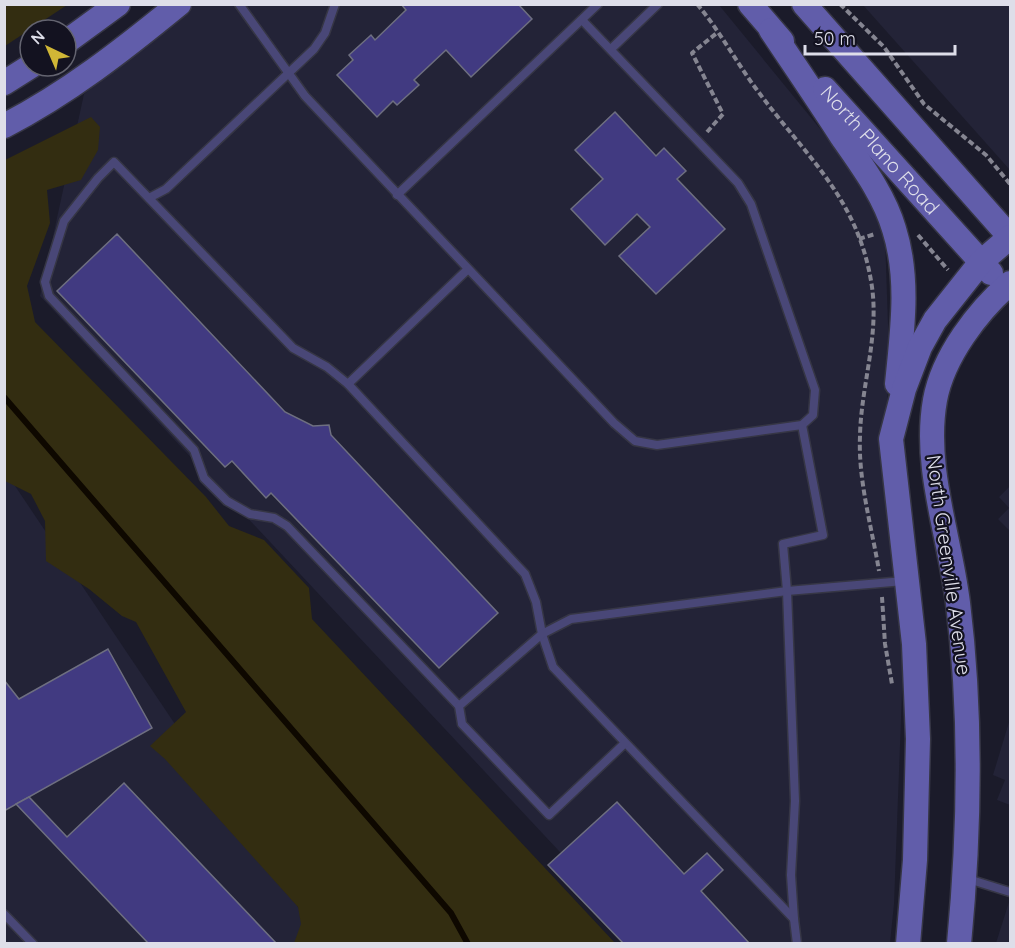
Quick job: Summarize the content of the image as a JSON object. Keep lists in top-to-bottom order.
{
  "streets": {
    "main road": ["North Plano Road", "North Greenville Avenue"]
  },
  "crossings": [
    ["North Plano Road", "North Greenville Avenue"]
  ],
  "scale_bar": "50 m",
  "north": "top left"
}
